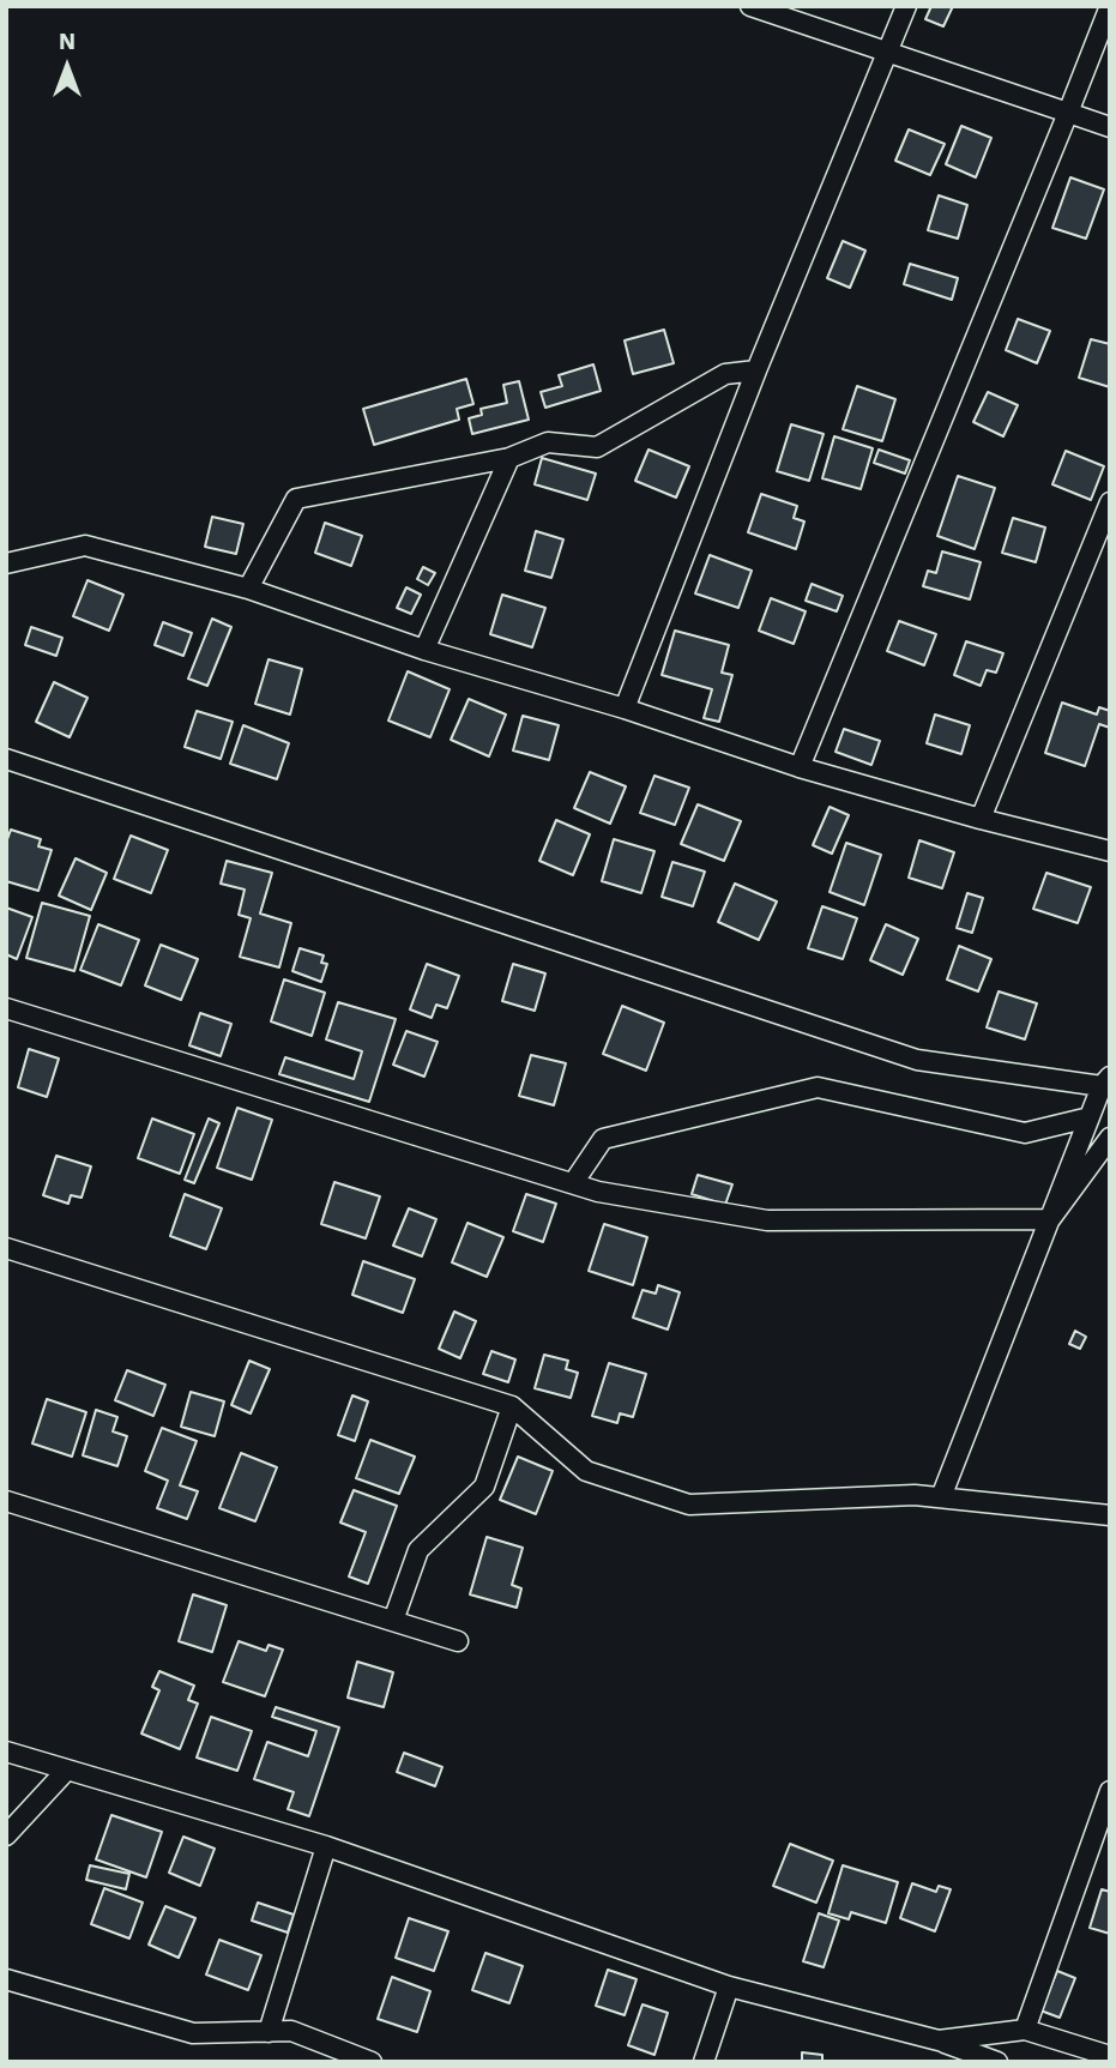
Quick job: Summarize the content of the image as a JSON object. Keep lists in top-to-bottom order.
{
  "north": "top"
}
